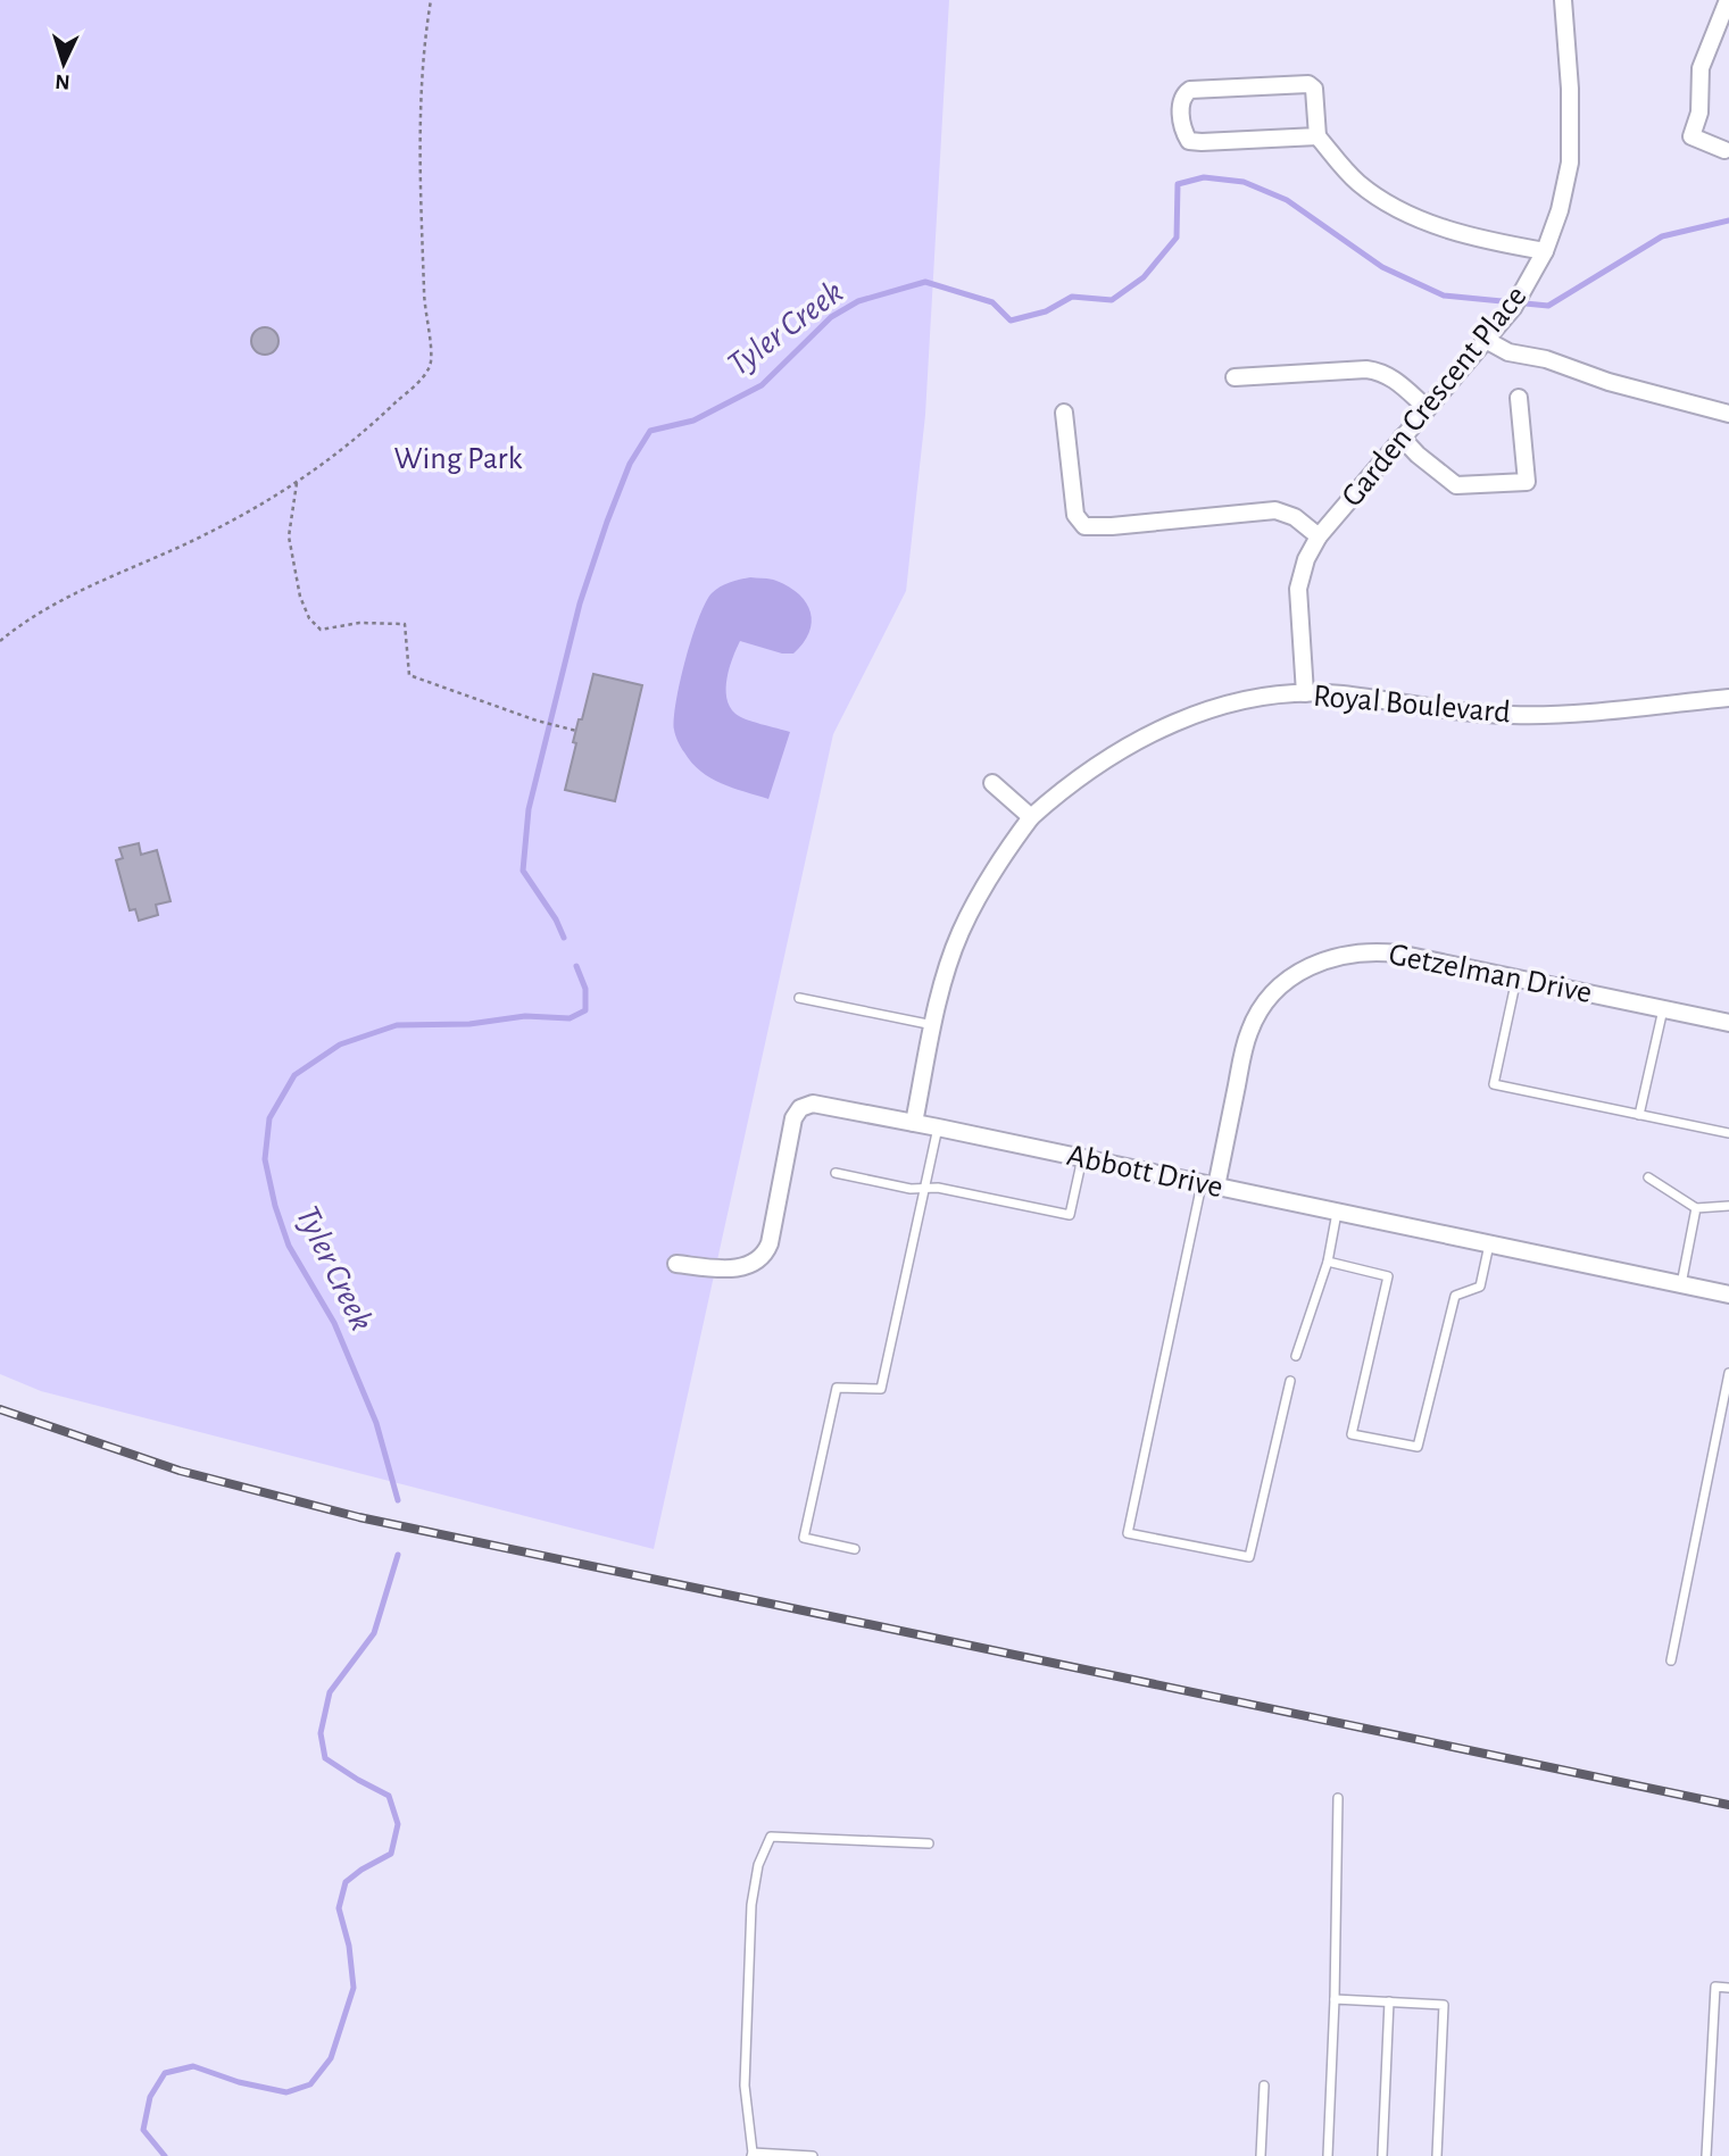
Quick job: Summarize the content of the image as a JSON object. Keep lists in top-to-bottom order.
{
  "streets": {
    "street": [
      "Garden Crescent Place",
      "Royal Boulevard",
      "Getzelman Drive",
      "Abbott Drive"
    ]
  },
  "crossings": [
    ["Garden Crescent Place", "Royal Boulevard"],
    ["Royal Boulevard", "Abbott Drive"],
    ["Getzelman Drive", "Abbott Drive"]
  ],
  "water": ["Tyler Creek"],
  "parks": ["Wing Park"],
  "north": "bottom"
}
